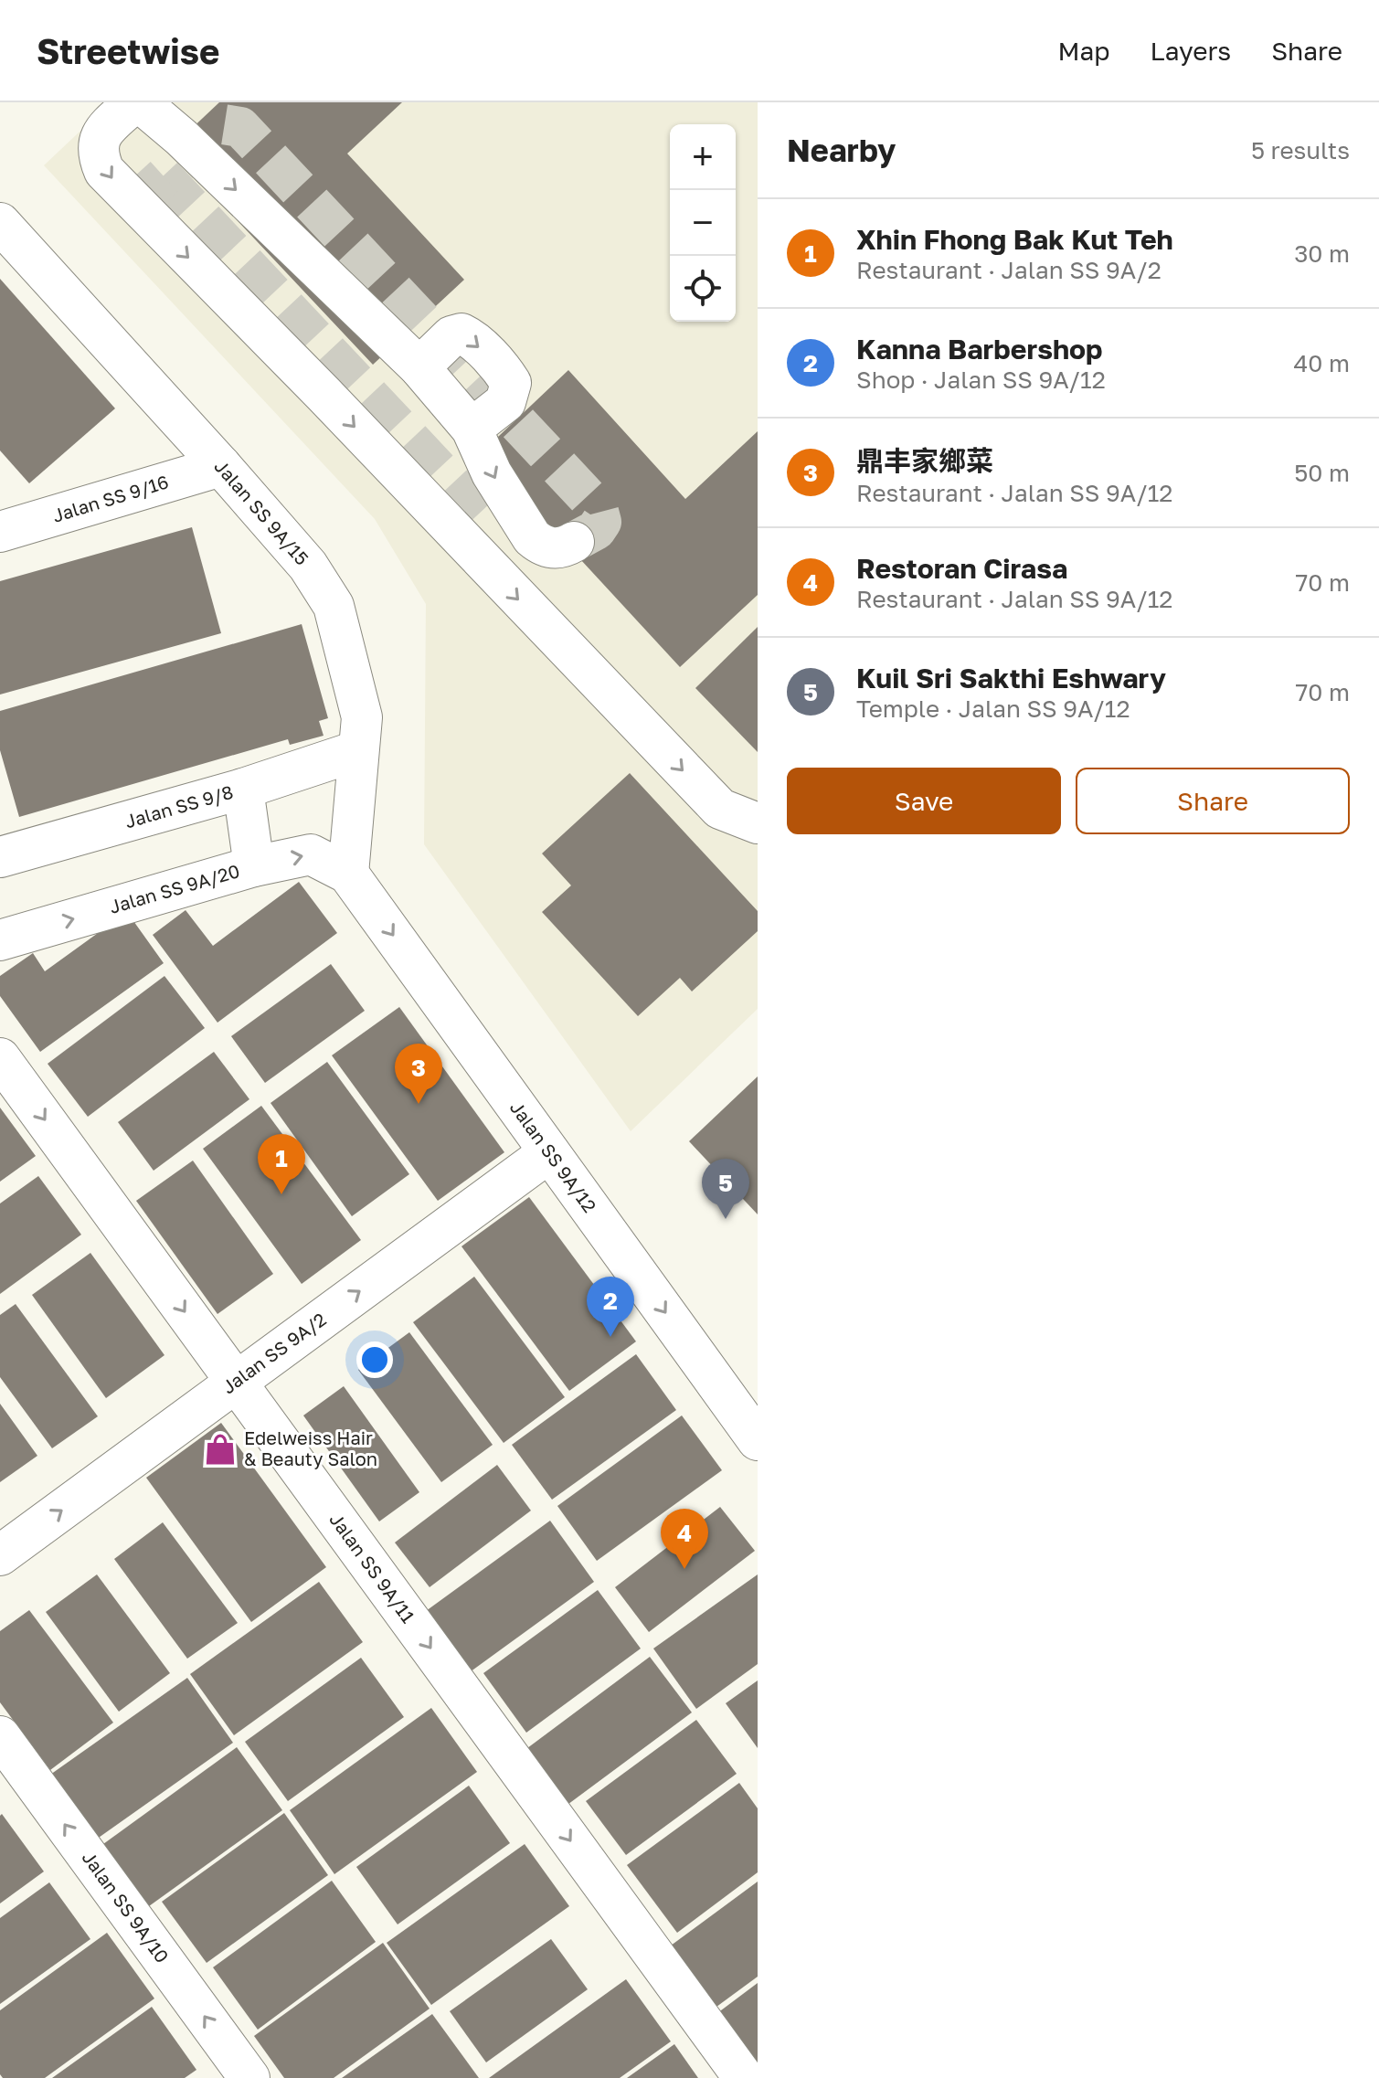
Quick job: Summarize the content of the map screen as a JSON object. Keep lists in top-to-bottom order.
{
  "streets": {
    "street": [
      "Jalan SS 9/16",
      "Jalan SS 9A/15",
      "Jalan SS 9/8",
      "Jalan SS 9A/20",
      "Jalan SS 9A/12",
      "Jalan SS 9A/2",
      "Jalan SS 9A/11",
      "Jalan SS 9A/10"
    ]
  },
  "crossings": [
    ["Jalan SS 9/16", "Jalan SS 9A/15"],
    ["Jalan SS 9A/15", "Jalan SS 9/8"],
    ["Jalan SS 9A/15", "Jalan SS 9A/20"],
    ["Jalan SS 9A/15", "Jalan SS 9A/12"],
    ["Jalan SS 9A/20", "Jalan SS 9A/12"],
    ["Jalan SS 9A/12", "Jalan SS 9A/2"],
    ["Jalan SS 9A/2", "Jalan SS 9A/11"]
  ],
  "one_way": [
    "Jalan SS 9A/20",
    "Jalan SS 9A/12",
    "Jalan SS 9A/2",
    "Jalan SS 9A/11",
    "Jalan SS 9A/10"
  ],
  "places": {
    "shop": ["Edelweiss Hair & Beauty Salon"]
  },
  "page": {
    "header": "Streetwise",
    "nav": ["Map", "Layers", "Share"],
    "heading": ["Nearby", "5 results"],
    "map_buttons": ["+", "−"],
    "list": [
      {
        "mark": "1",
        "name": "Xhin Fhong Bak Kut Teh",
        "note": "Restaurant · Jalan SS 9A/2",
        "value": "30 m"
      },
      {
        "mark": "2",
        "name": "Kanna Barbershop",
        "note": "Shop · Jalan SS 9A/12",
        "value": "40 m"
      },
      {
        "mark": "3",
        "name": "鼎丰家鄉菜",
        "note": "Restaurant · Jalan SS 9A/12",
        "value": "50 m"
      },
      {
        "mark": "4",
        "name": "Restoran Cirasa",
        "note": "Restaurant · Jalan SS 9A/12",
        "value": "70 m"
      },
      {
        "mark": "5",
        "name": "Kuil Sri Sakthi Eshwary",
        "note": "Temple · Jalan SS 9A/12",
        "value": "70 m"
      }
    ],
    "buttons": ["Save", "Share"],
    "pins": [
      "3",
      "1",
      "5",
      "2",
      "4"
    ]
  }
}
